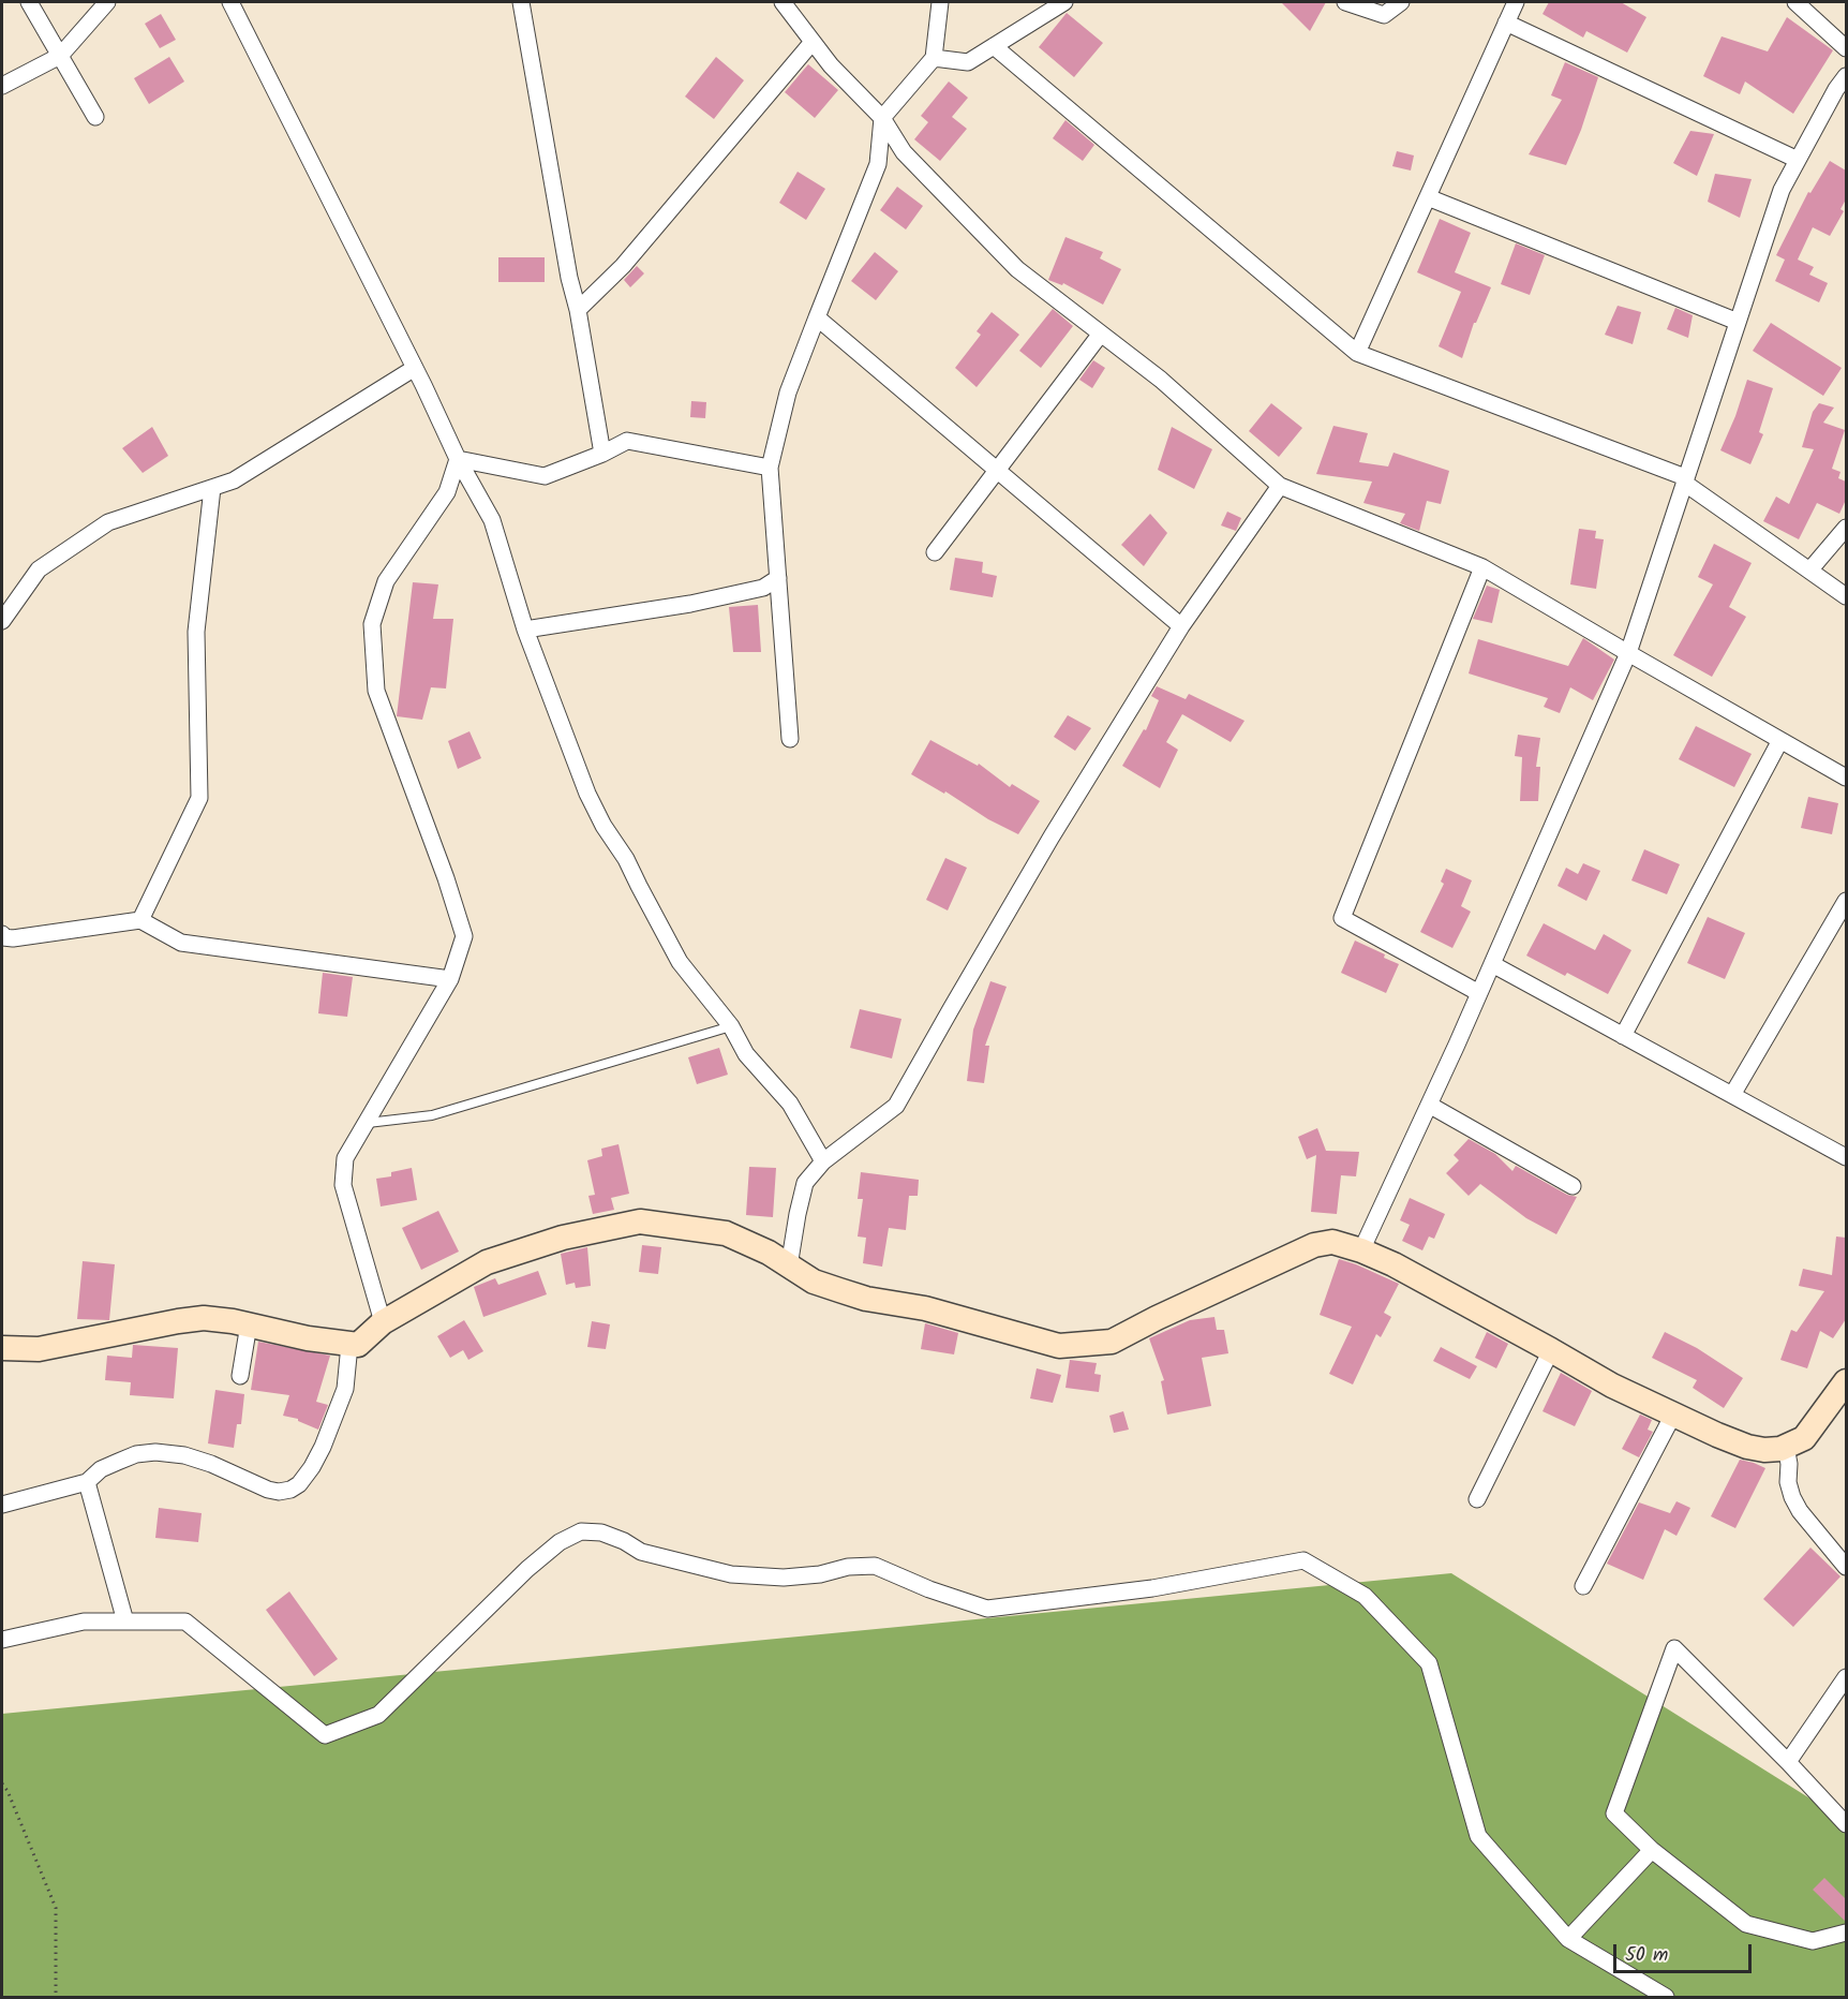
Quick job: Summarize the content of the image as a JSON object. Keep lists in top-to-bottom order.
{
  "scale_bar": "50 m"
}
